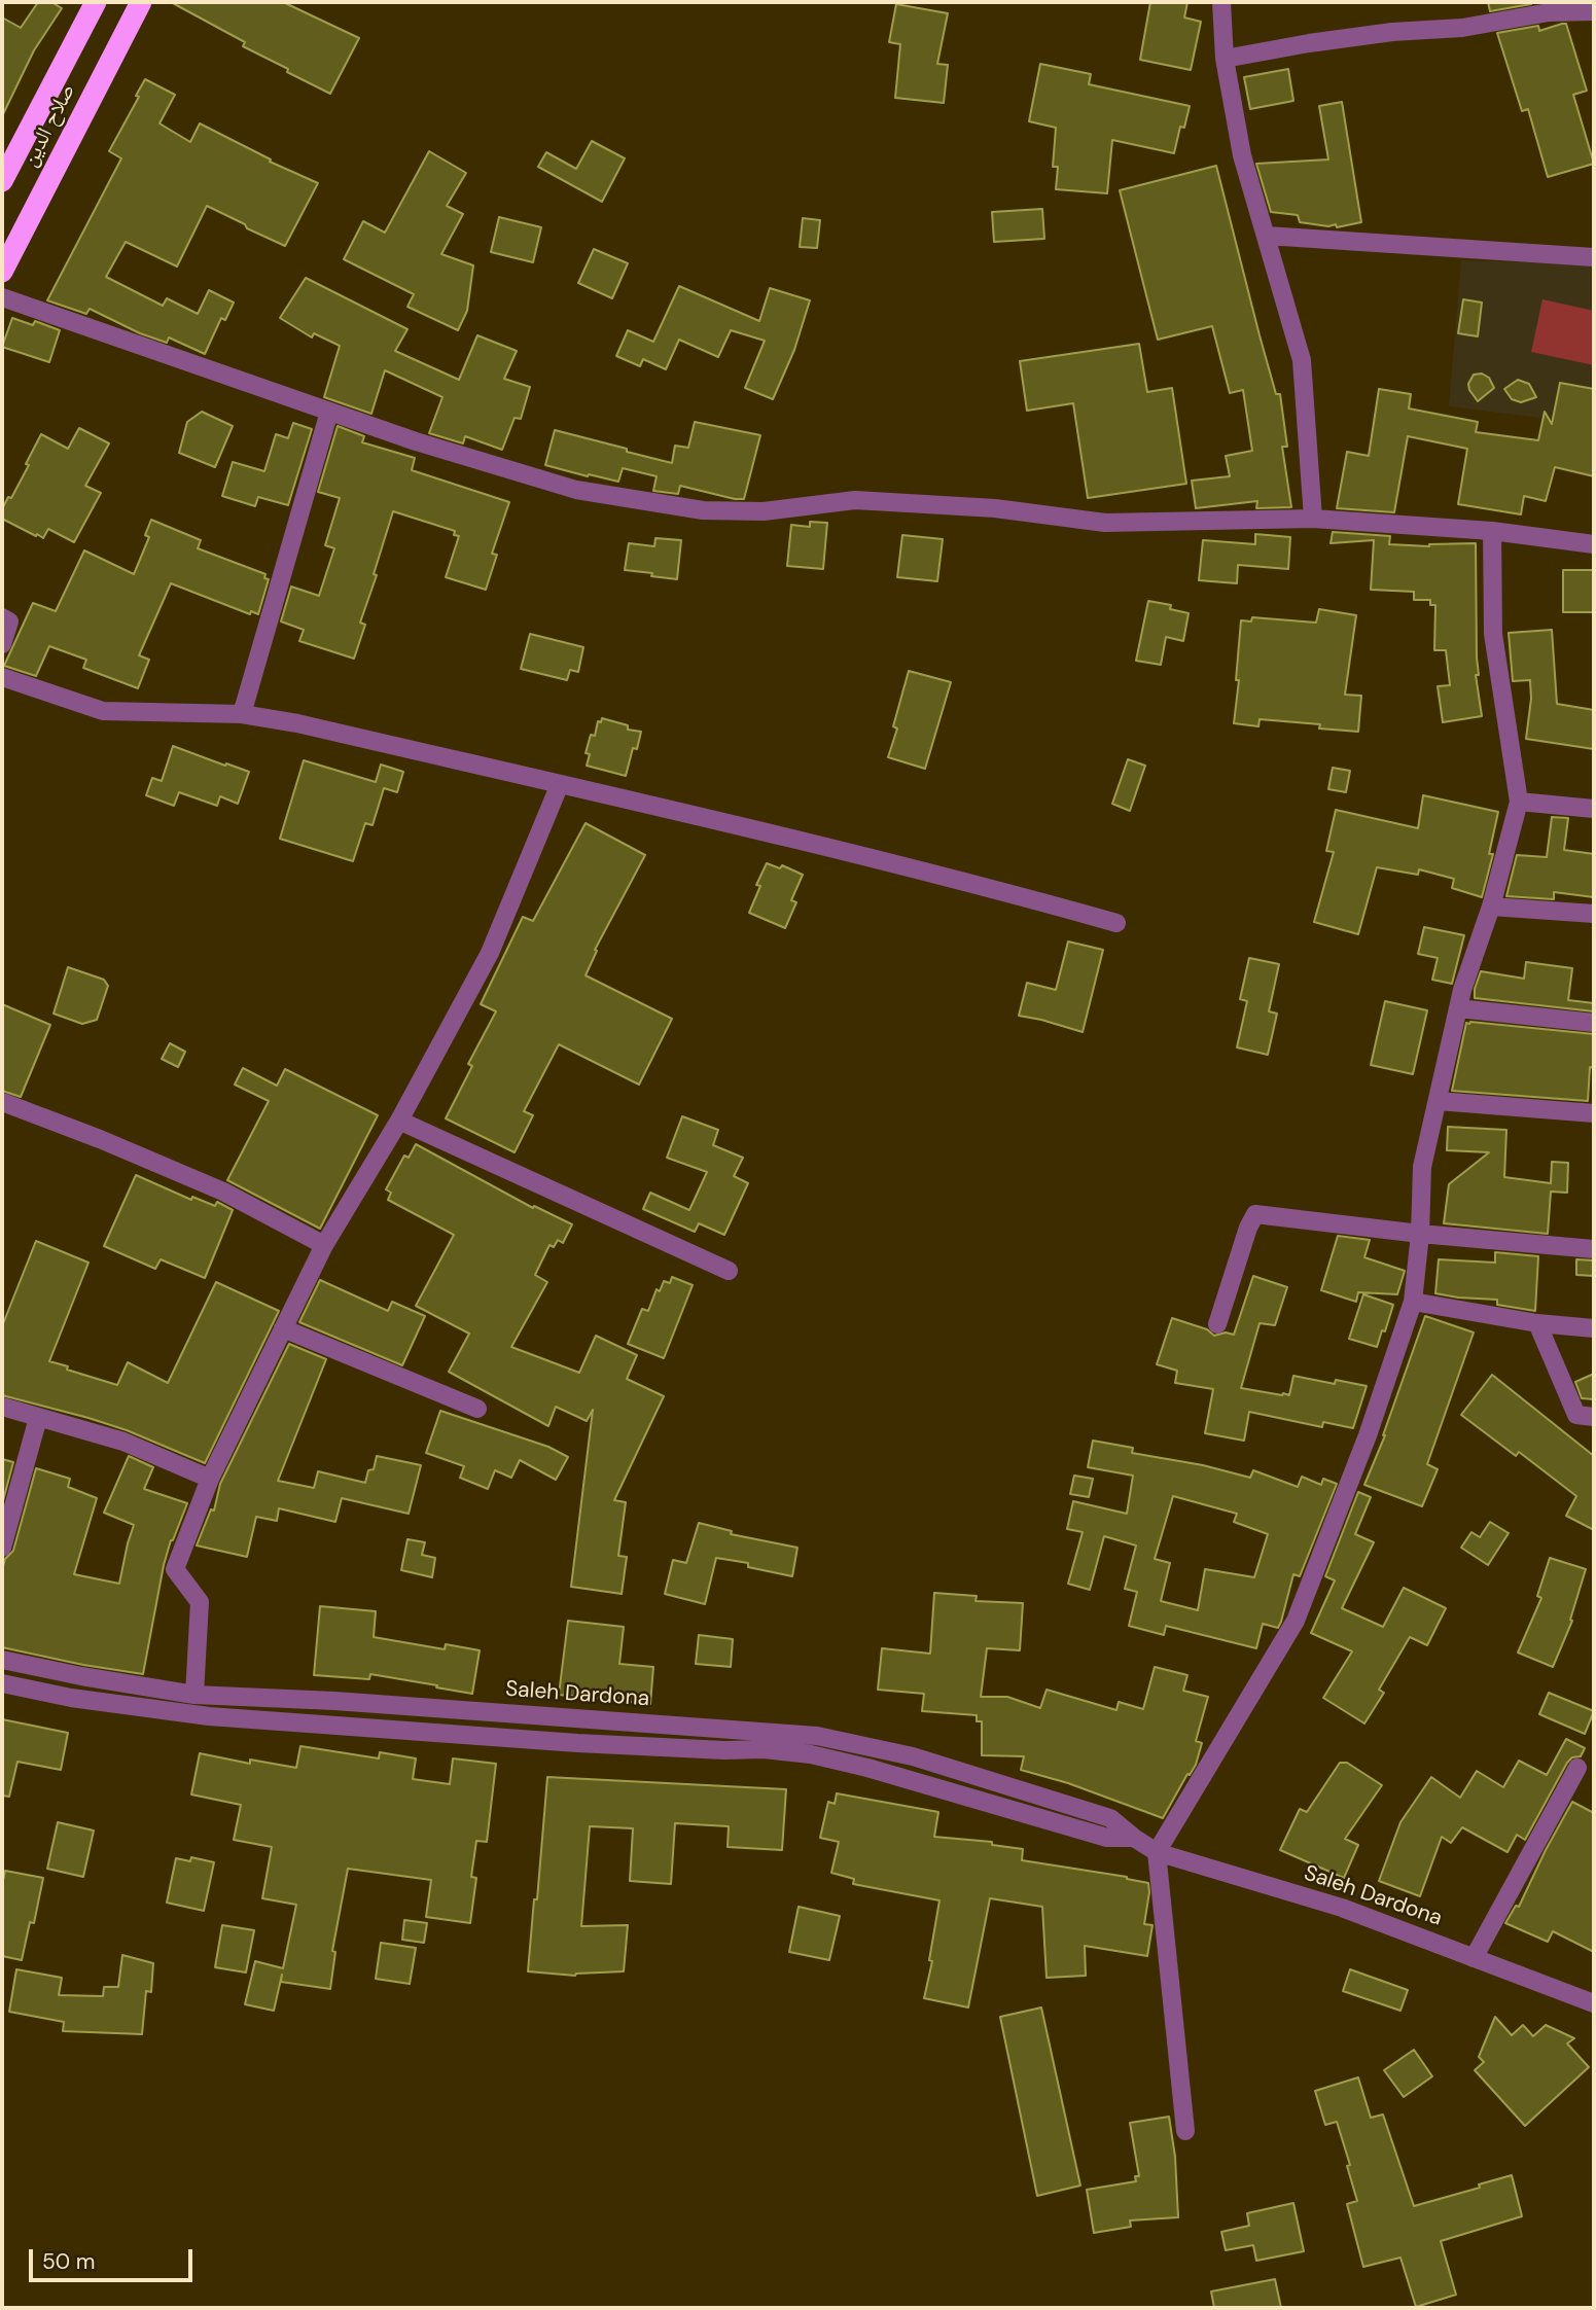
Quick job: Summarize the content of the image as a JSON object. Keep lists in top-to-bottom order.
{
  "streets": {
    "highway": ["صلاح الدين"],
    "street": ["Saleh Dardona"]
  },
  "scale_bar": "50 m"
}
